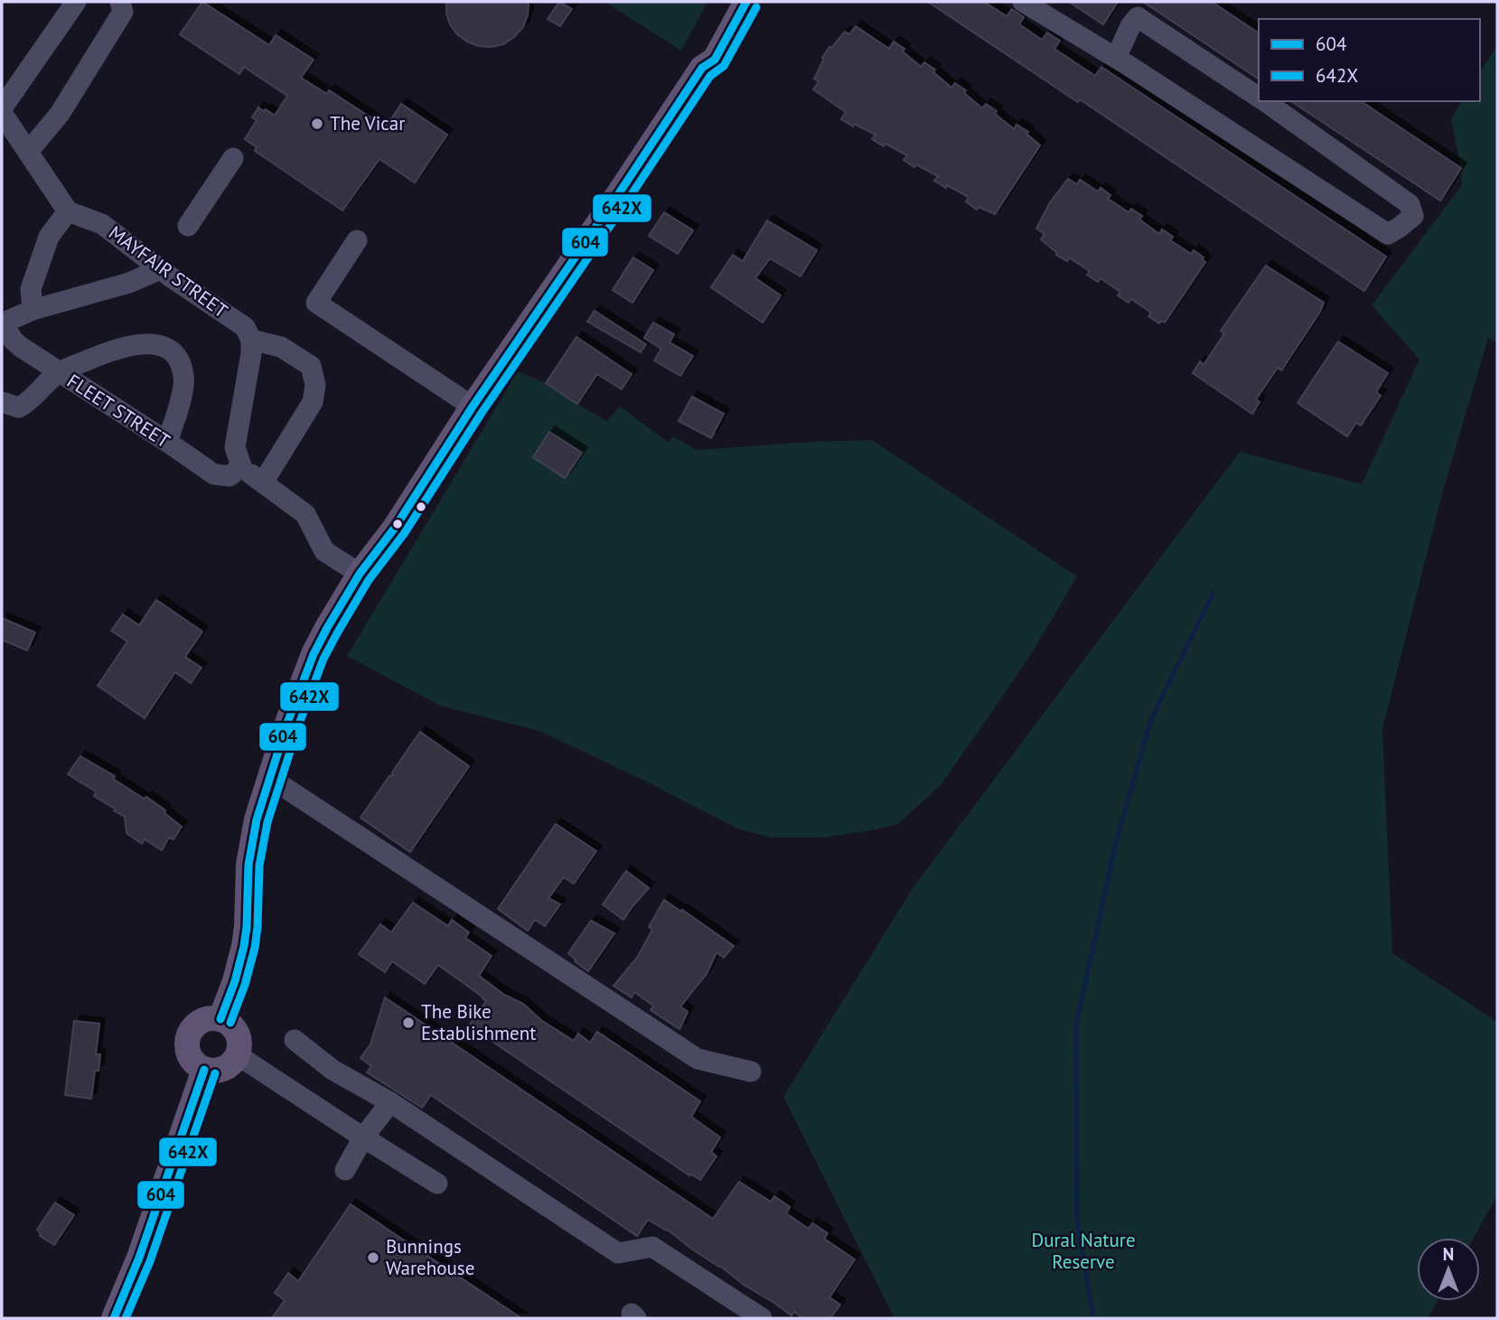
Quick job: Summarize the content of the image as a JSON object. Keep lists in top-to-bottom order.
{
  "streets": {
    "lane": ["MAYFAIR STREET", "FLEET STREET"]
  },
  "parks": ["Dural Nature Reserve"],
  "places": ["The Vicar", "The Bike Establishment", "Bunnings Warehouse"],
  "lines": ["transit line 604", "transit line 642X"],
  "legend": ["604", "642X"],
  "north": "top"
}
